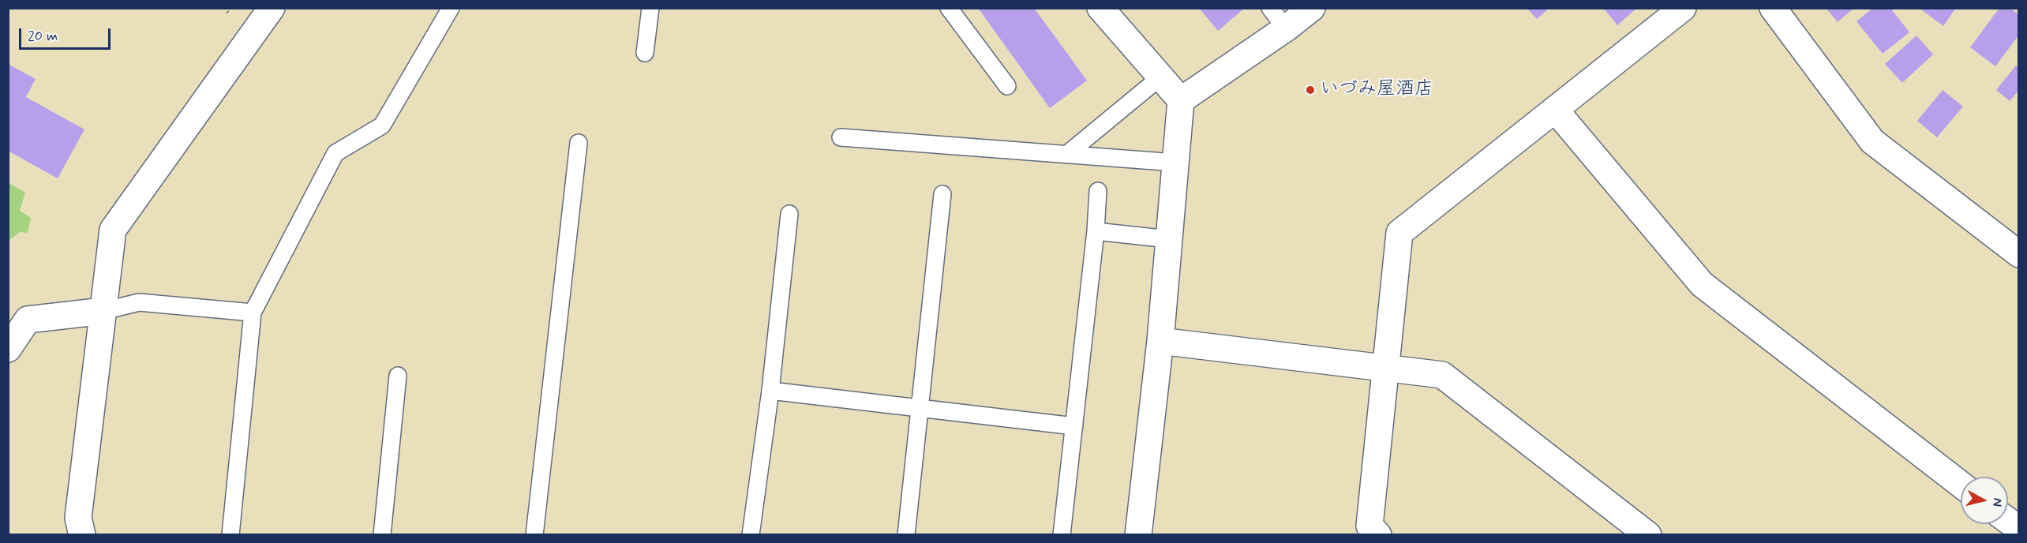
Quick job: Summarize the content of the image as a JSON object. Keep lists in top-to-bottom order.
{
  "places": ["いづみ屋酒店"],
  "scale_bar": "20 m",
  "north": "right"
}
